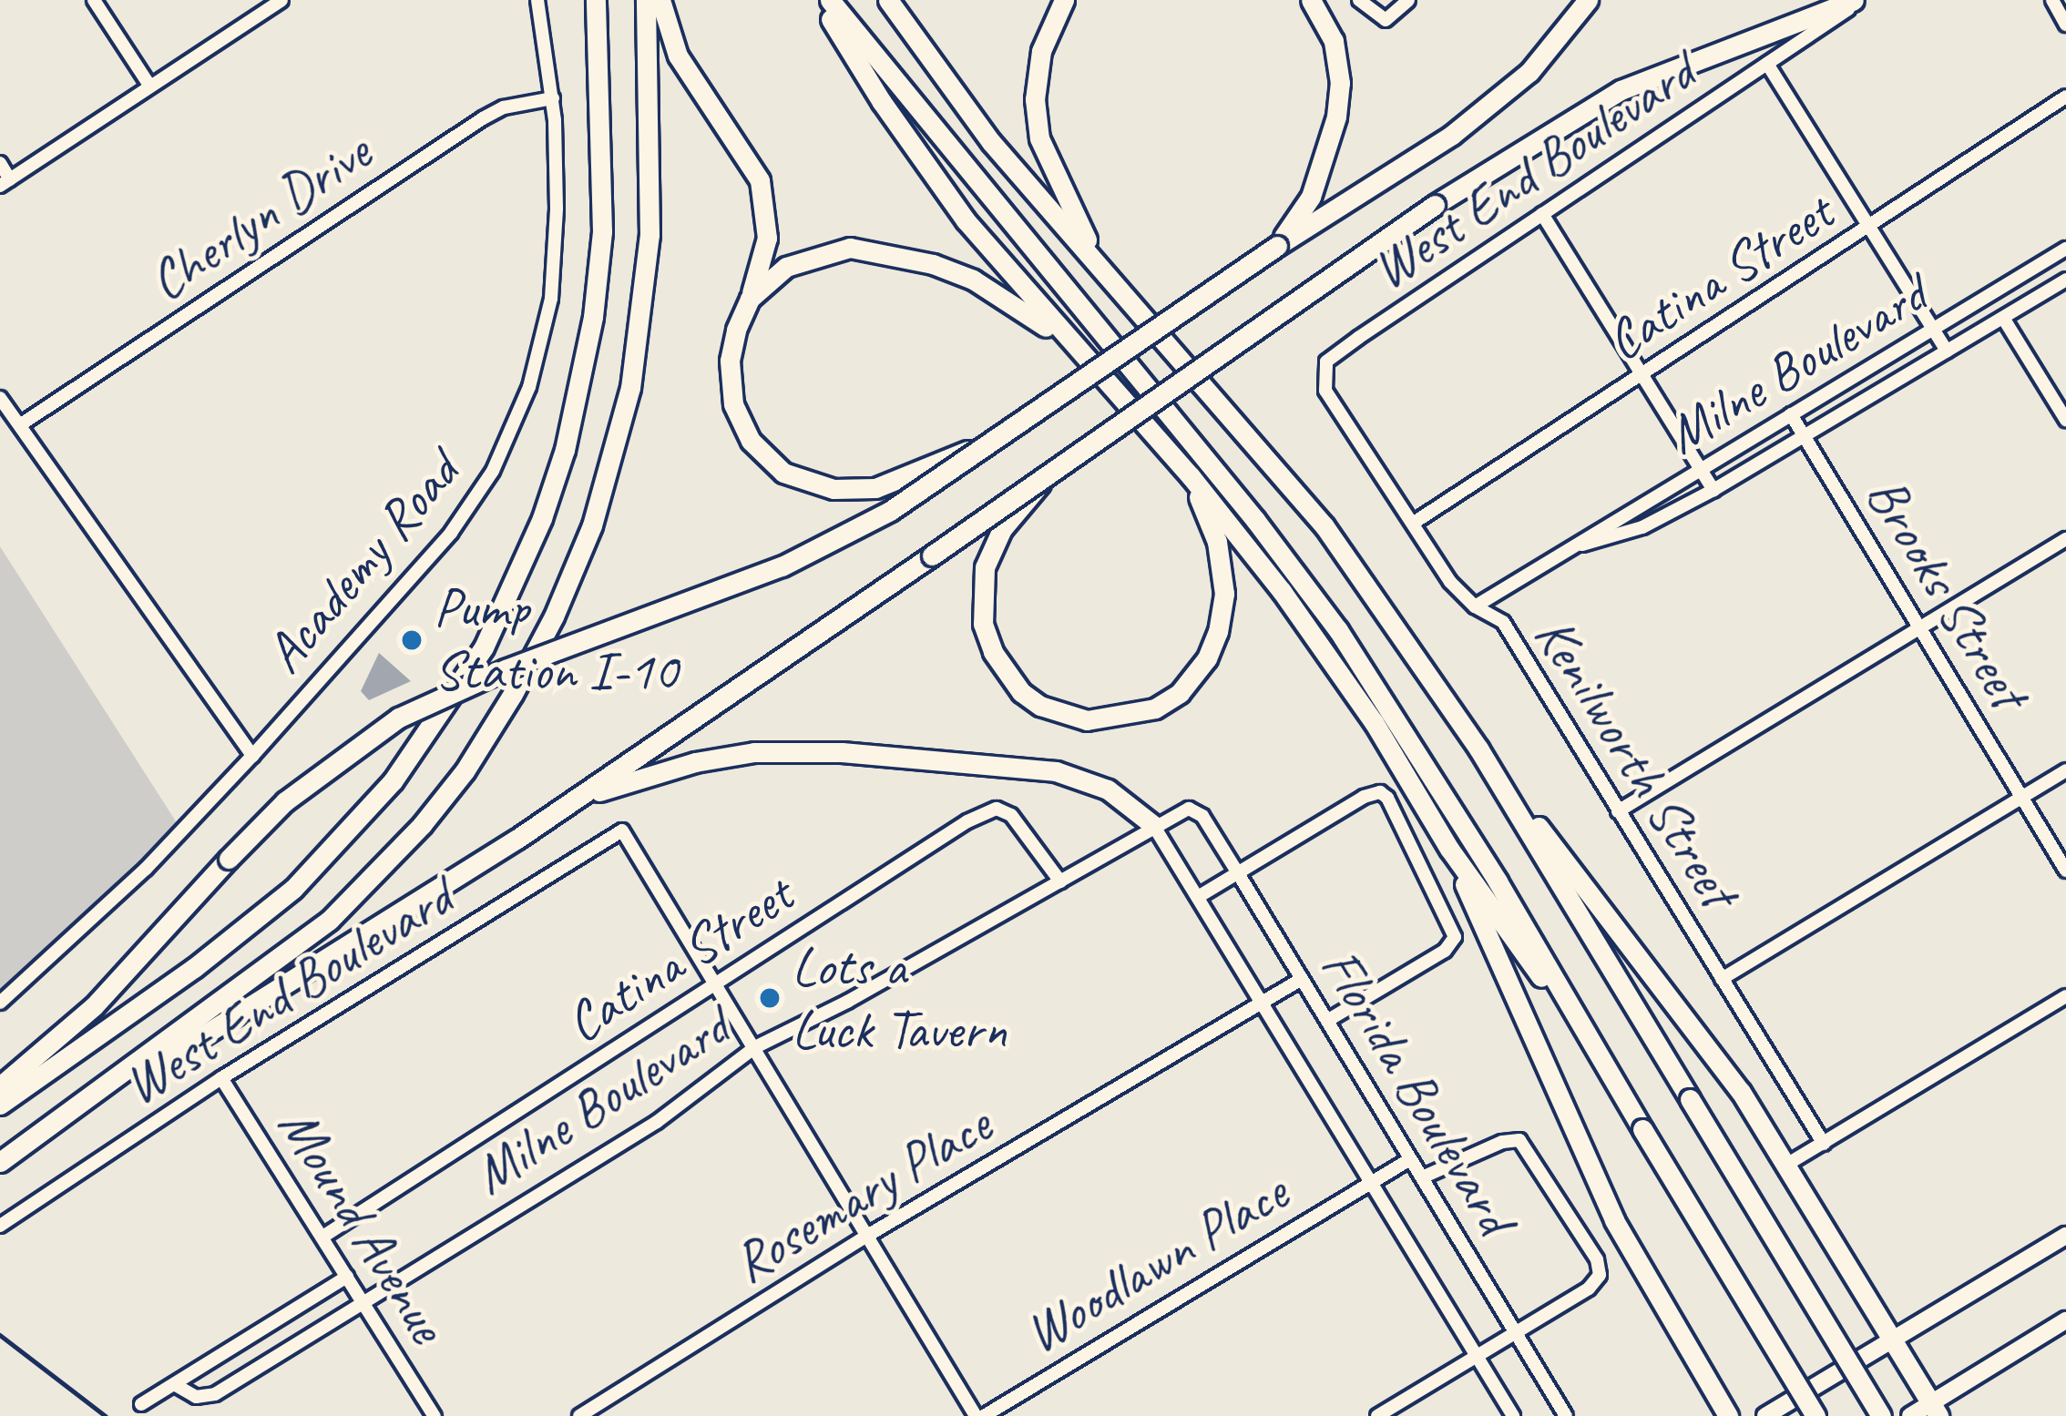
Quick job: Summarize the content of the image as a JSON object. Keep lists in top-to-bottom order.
{
  "streets": {
    "street": [
      "West End Boulevard",
      "Cherlyn Drive",
      "Catina Street",
      "Milne Boulevard",
      "Academy Road",
      "Brooks Street",
      "Kenilworth Street",
      "Florida Boulevard",
      "Rosemary Place",
      "Mound Avenue",
      "Woodlawn Place"
    ]
  },
  "crossings": [
    ["West End Boulevard", "Catina Street"],
    ["West End Boulevard", "Kenilworth Street"],
    ["West End Boulevard", "Mound Avenue"],
    ["Cherlyn Drive", "Academy Road"],
    ["Catina Street", "Milne Boulevard"],
    ["Catina Street", "Kenilworth Street"],
    ["Catina Street", "Mound Avenue"],
    ["Milne Boulevard", "Brooks Street"],
    ["Milne Boulevard", "Kenilworth Street"],
    ["Milne Boulevard", "Florida Boulevard"],
    ["Milne Boulevard", "Mound Avenue"],
    ["Florida Boulevard", "Rosemary Place"],
    ["Florida Boulevard", "Woodlawn Place"]
  ],
  "places": ["Pump Station I-10", "Lots a Luck Tavern"]
}
